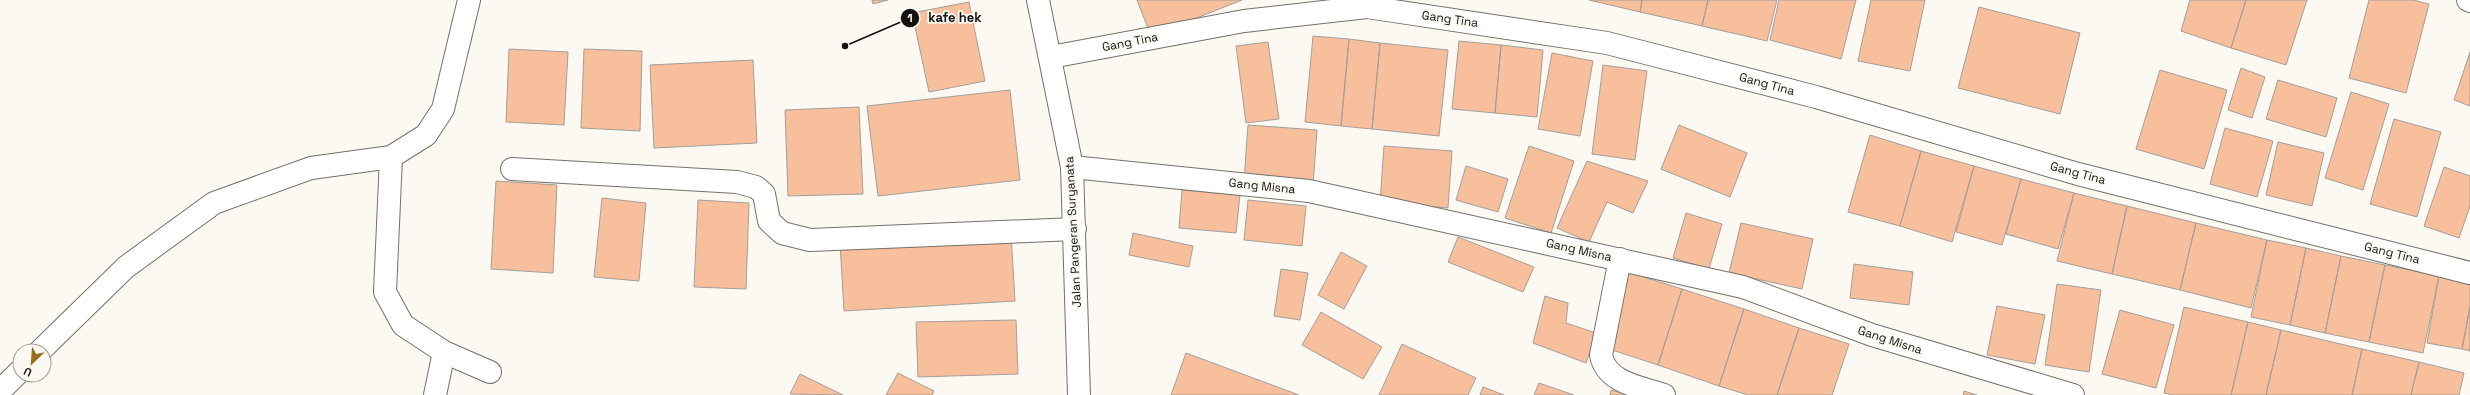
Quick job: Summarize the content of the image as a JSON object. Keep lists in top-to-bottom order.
{
  "streets": {
    "street": ["Gang Tina", "Gang Misna", "Jalan Pangeran Suryanata"]
  },
  "crossings": [
    ["Gang Tina", "Jalan Pangeran Suryanata"],
    ["Gang Misna", "Jalan Pangeran Suryanata"]
  ],
  "places": ["kafe hek"],
  "north": "bottom left"
}
